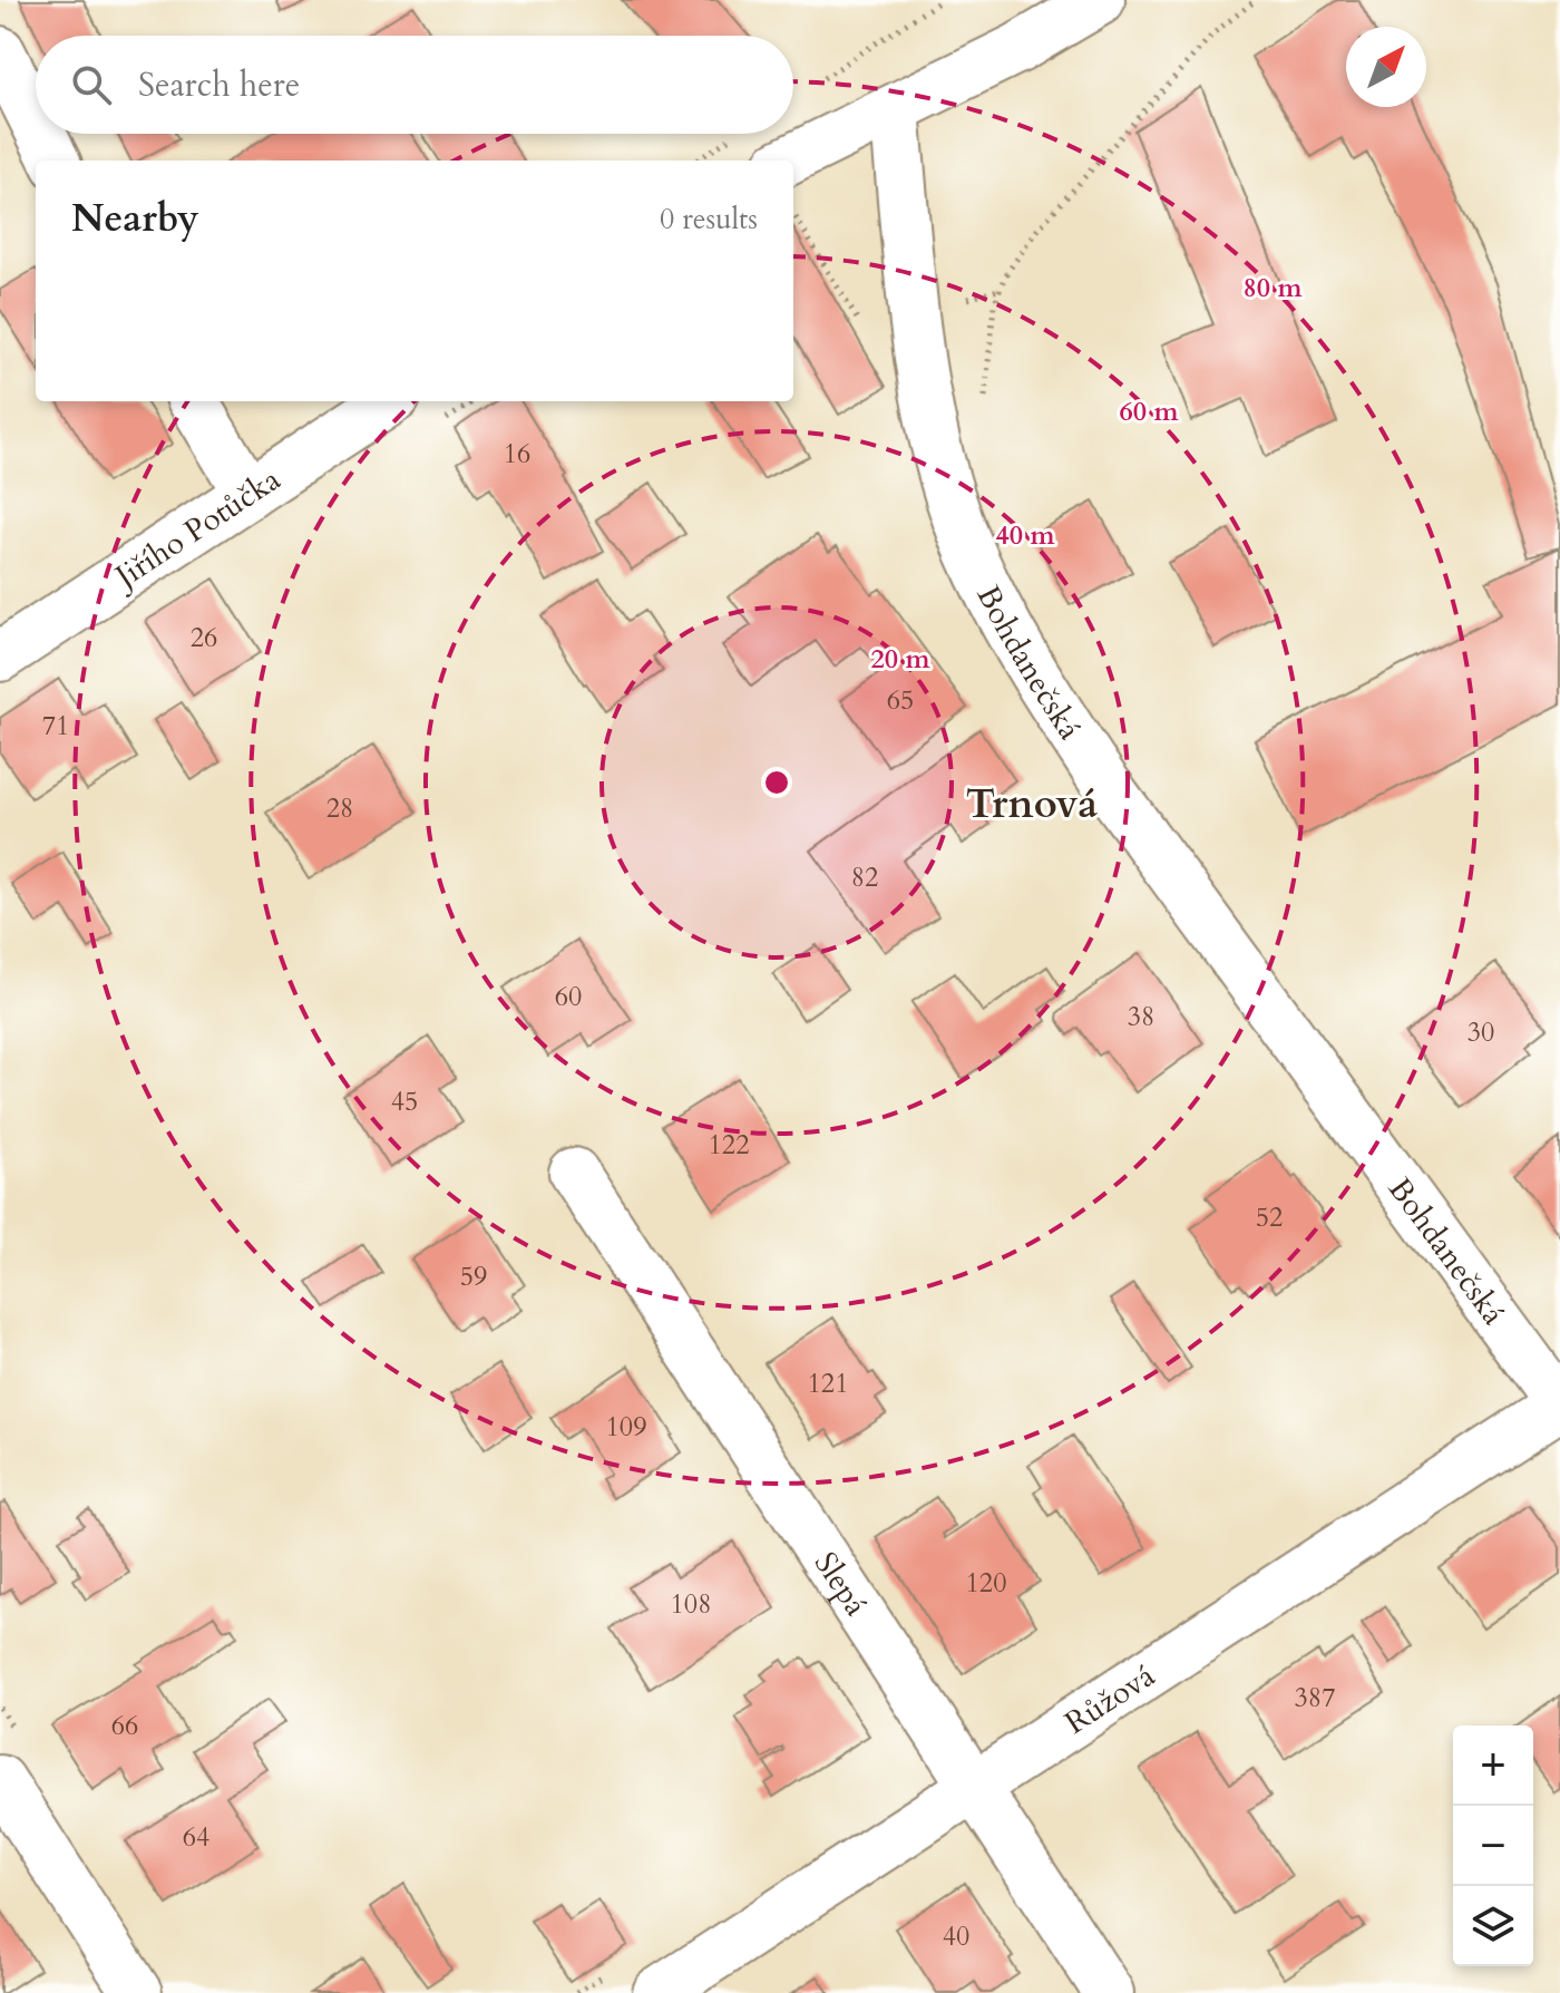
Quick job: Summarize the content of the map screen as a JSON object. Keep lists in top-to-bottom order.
{
  "streets": {
    "street": [
      "Jiřího Potůčka",
      "Bohdanečská",
      "Slepá",
      "Růžová"
    ]
  },
  "crossings": [
    ["Bohdanečská", "Růžová"],
    ["Slepá", "Růžová"]
  ],
  "districts": ["Trnová"],
  "house_numbers": [
    "16",
    "26",
    "65",
    "71",
    "28",
    "82",
    "60",
    "38",
    "30",
    "45",
    "122",
    "52",
    "59",
    "121",
    "109",
    "120",
    "108",
    "387",
    "66",
    "64",
    "40"
  ],
  "north": "top right",
  "page": {
    "search": "Search here",
    "heading": ["Nearby", "0 results"],
    "map_buttons": ["+", "−"]
  },
  "rings": [
    "80 m",
    "60 m",
    "40 m",
    "20 m"
  ]
}
